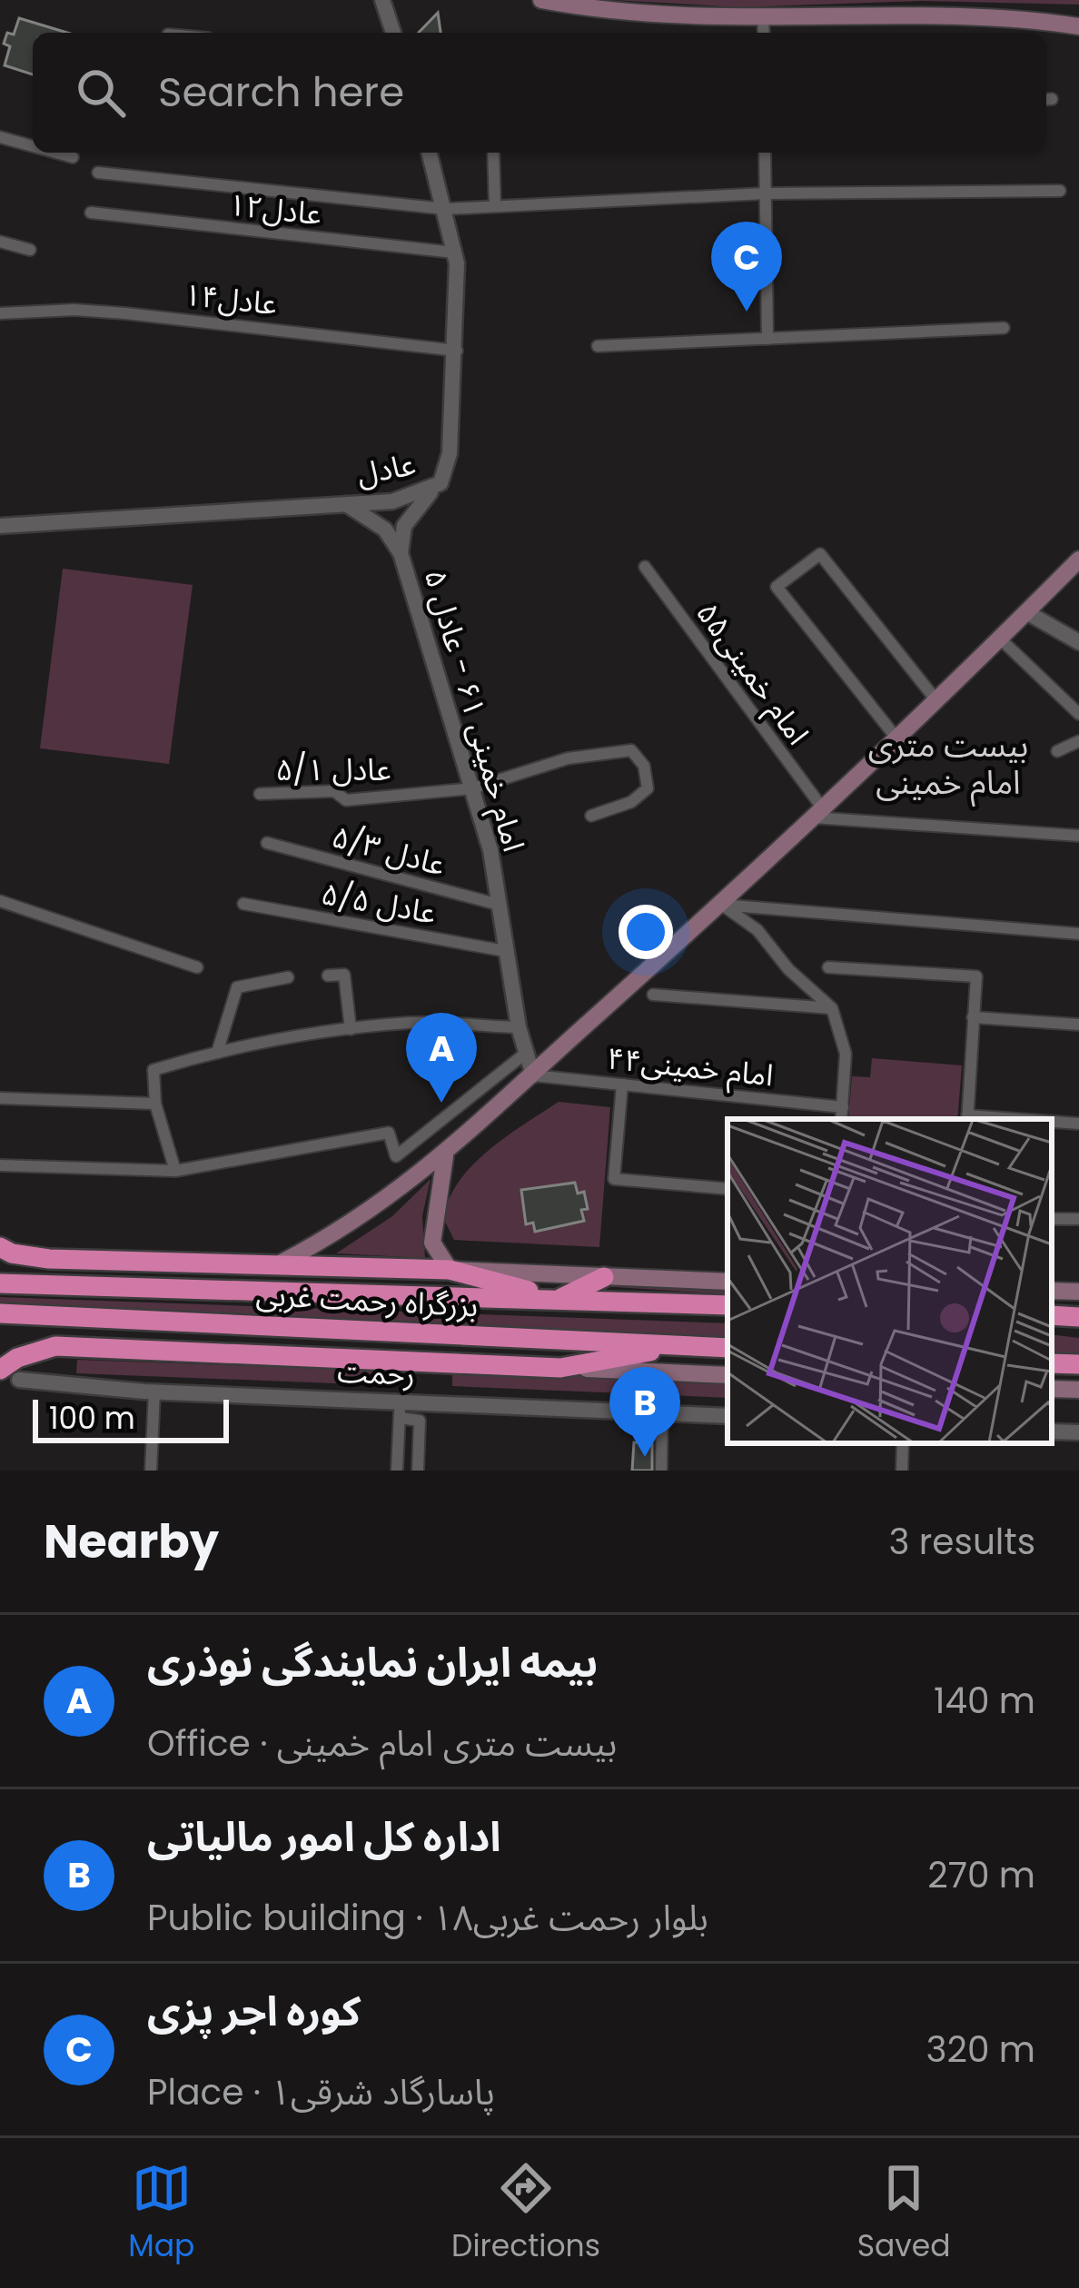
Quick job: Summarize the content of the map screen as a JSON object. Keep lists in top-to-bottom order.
{
  "streets": {
    "highway": ["بزرگراه رحمت غربی"],
    "street": [
      "عادل۱۲",
      "عادل۱۴",
      "عادل",
      "امام خمینی۵۵",
      "امام خمینی ۶۱ - عادل ۵",
      "عادل ۵/۱",
      "عادل ۵/۳",
      "عادل ۵/۵",
      "۴۴امام خمینی",
      "رحمت"
    ]
  },
  "crossings": [
    ["عادل۱۲", "عادل"],
    ["عادل۱۴", "عادل"],
    ["عادل", "امام خمینی ۶۱ - عادل ۵"],
    ["امام خمینی ۶۱ - عادل ۵", "عادل ۵/۱"],
    ["امام خمینی ۶۱ - عادل ۵", "عادل ۵/۳"],
    ["امام خمینی ۶۱ - عادل ۵", "عادل ۵/۵"],
    ["امام خمینی ۶۱ - عادل ۵", "۴۴امام خمینی"]
  ],
  "districts": ["بیست متری امام خمینی"],
  "scale_bar": "100 m",
  "page": {
    "search": "Search here",
    "pins": ["C", "A", "B"],
    "scale": "100 m",
    "heading": ["Nearby", "3 results"],
    "list": [
      {
        "mark": "A",
        "name": "بیمه ایران نمایندگی نوذری",
        "note": "Office · بیست متری امام خمینی",
        "value": "140 m"
      },
      {
        "mark": "B",
        "name": "اداره کل امور مالیاتی",
        "note": "Public building · بلوار رحمت غربی۱۸",
        "value": "270 m"
      },
      {
        "mark": "C",
        "name": "کوره اجر پزی",
        "note": "Place · پاسارگاد شرقی۱",
        "value": "320 m"
      }
    ],
    "nav": ["Map", "Directions", "Saved"]
  }
}
